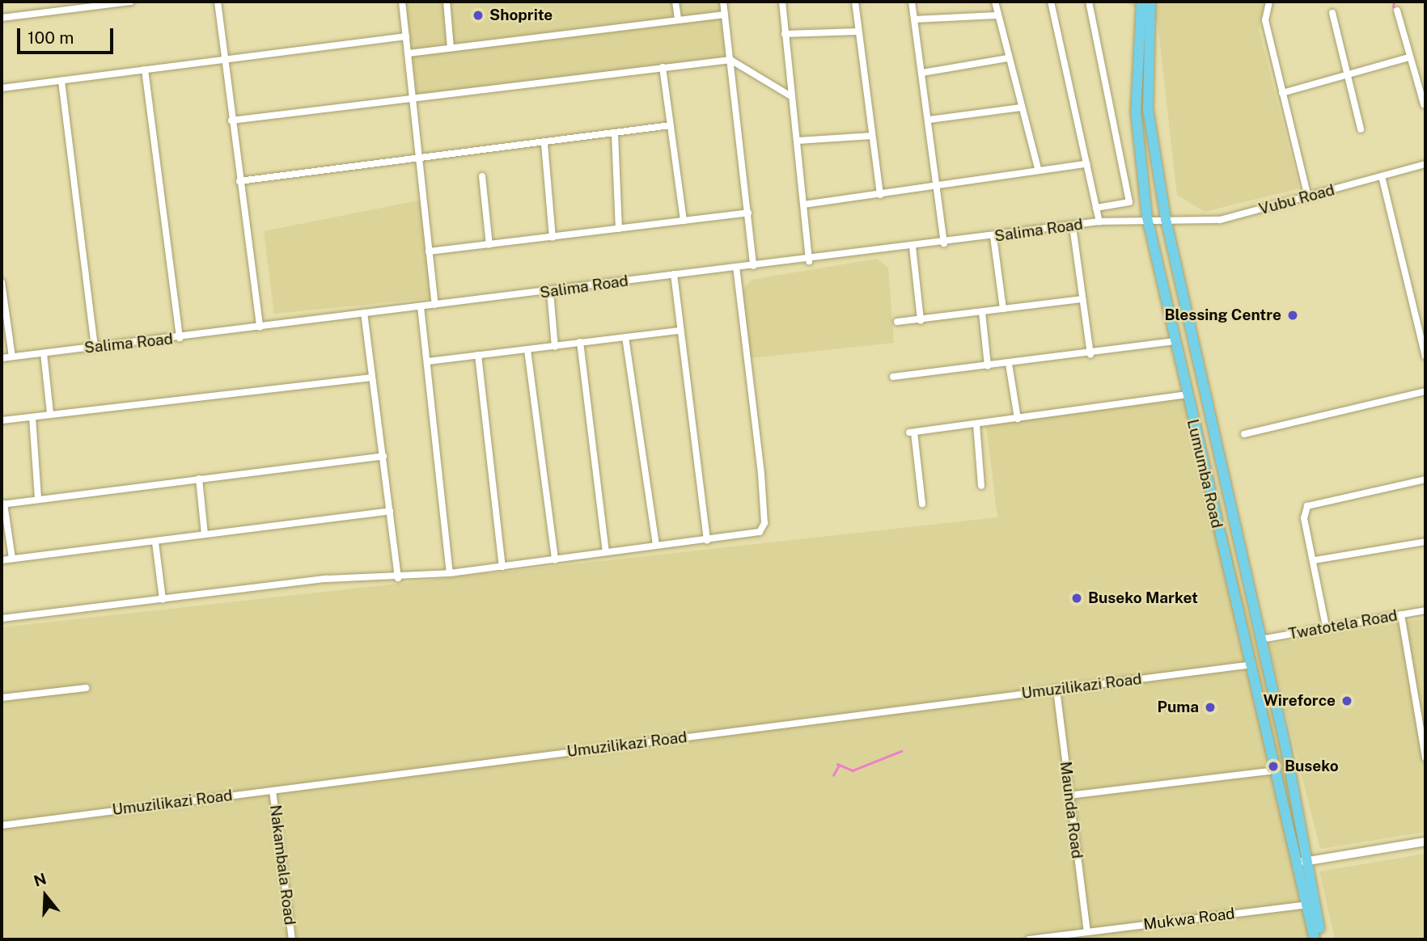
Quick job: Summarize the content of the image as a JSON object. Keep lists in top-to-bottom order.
{
  "streets": {
    "main road": ["Lumumba Road"],
    "street": [
      "Vubu Road",
      "Salima Road",
      "Twatotela Road",
      "Umuzilikazi Road",
      "Maunda Road",
      "Nakambala Road",
      "Mukwa Road"
    ]
  },
  "crossings": [
    ["Vubu Road", "Salima Road"],
    ["Vubu Road", "Lumumba Road"],
    ["Salima Road", "Lumumba Road"],
    ["Lumumba Road", "Twatotela Road"],
    ["Lumumba Road", "Umuzilikazi Road"],
    ["Lumumba Road", "Mukwa Road"],
    ["Umuzilikazi Road", "Maunda Road"],
    ["Umuzilikazi Road", "Nakambala Road"],
    ["Maunda Road", "Mukwa Road"]
  ],
  "places": [
    "Shoprite",
    "Blessing Centre",
    "Buseko Market",
    "Wireforce",
    "Puma",
    "Buseko"
  ],
  "scale_bar": "100 m",
  "north": "top"
}
